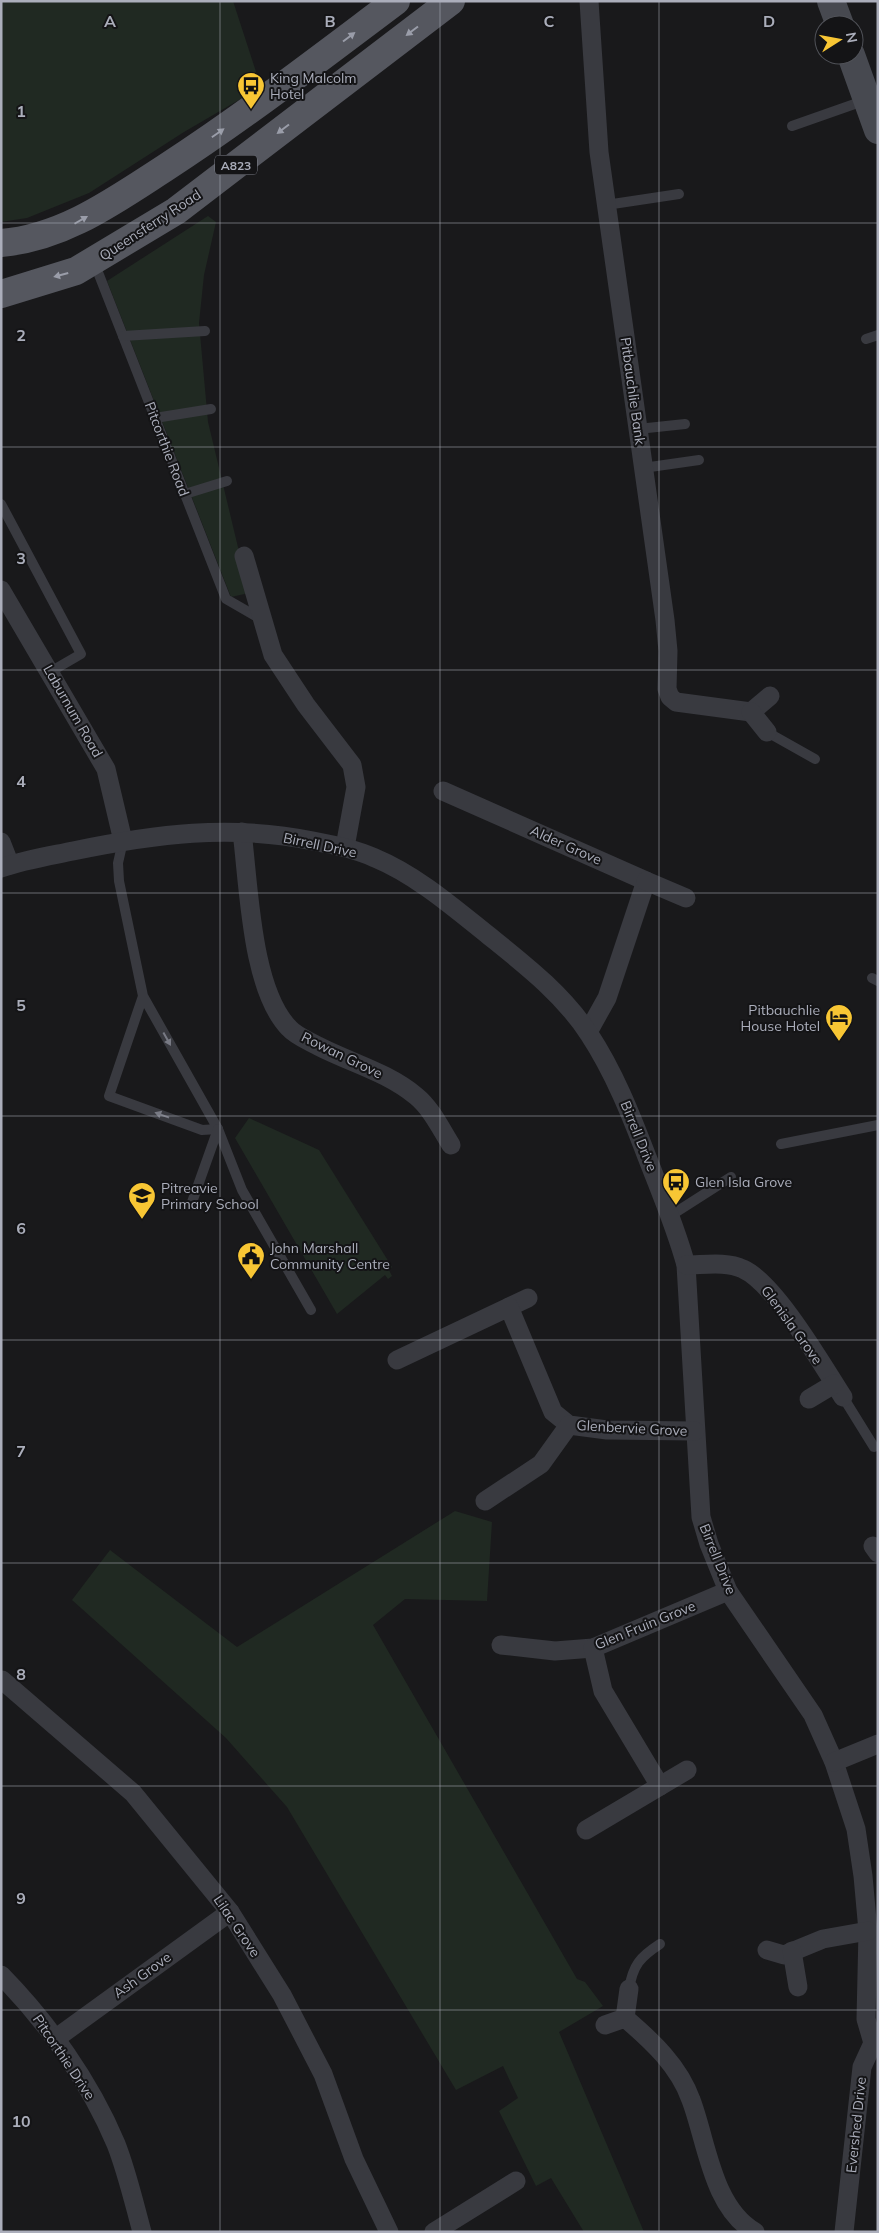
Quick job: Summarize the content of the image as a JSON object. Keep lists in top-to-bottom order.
{
  "streets": {
    "main road": ["A823", "Queensferry Road"],
    "street": [
      "Pitbauchlie Bank",
      "Laburnum Road",
      "Birrell Drive",
      "Alder Grove",
      "Rowan Grove",
      "Glenisla Grove",
      "Glenbervie Grove",
      "Glen Fruin Grove",
      "Lilac Grove",
      "Ash Grove",
      "Pitcorthie Drive",
      "Evershed Drive"
    ],
    "lane": ["Pitcorthie Road"]
  },
  "crossings": [
    ["Queensferry Road", "Pitcorthie Road"],
    ["Laburnum Road", "Birrell Drive"],
    ["Birrell Drive", "Rowan Grove"],
    ["Birrell Drive", "Glenisla Grove"],
    ["Birrell Drive", "Glenbervie Grove"],
    ["Birrell Drive", "Glen Fruin Grove"],
    ["Birrell Drive", "Evershed Drive"],
    ["Lilac Grove", "Ash Grove"],
    ["Ash Grove", "Pitcorthie Drive"]
  ],
  "places": {
    "bus stop": ["King Malcolm Hotel", "Glen Isla Grove"],
    "hotel": ["Pitbauchlie House Hotel"],
    "school or university": ["Pitreavie Primary School"],
    "public building": ["John Marshall Community Centre"]
  },
  "north": "right",
  "grid": {
    "columns": [
      "A",
      "B",
      "C",
      "D"
    ],
    "rows": [
      "1",
      "2",
      "3",
      "4",
      "5",
      "6",
      "7",
      "8",
      "9",
      "10"
    ]
  }
}
